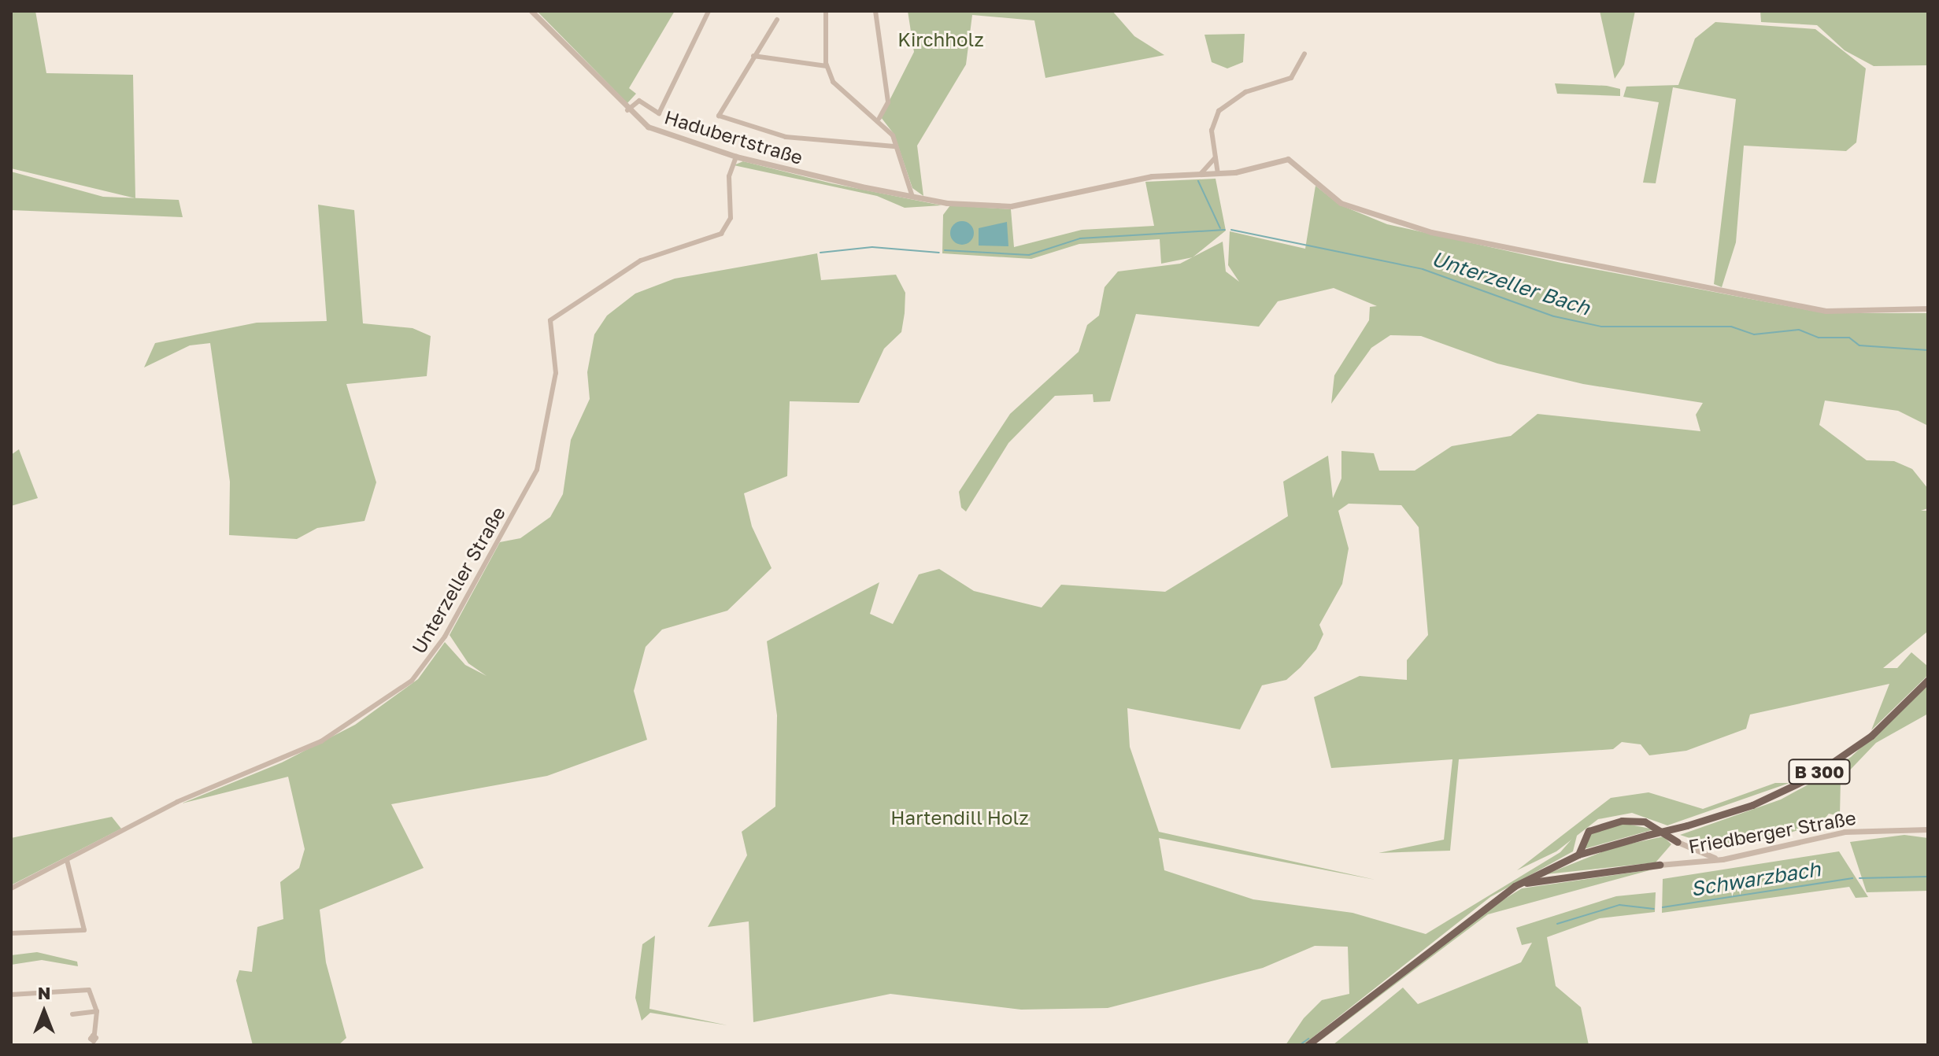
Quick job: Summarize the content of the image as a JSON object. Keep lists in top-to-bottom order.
{
  "streets": {
    "main road": ["B 300"],
    "street": ["Hadubertstraße", "Unterzeller Straße", "Friedberger Straße"]
  },
  "crossings": [
    ["Hadubertstraße", "Unterzeller Straße"]
  ],
  "water": ["Unterzeller Bach", "Schwarzbach"],
  "parks": ["Kirchholz", "Hartendill Holz"],
  "north": "top"
}
